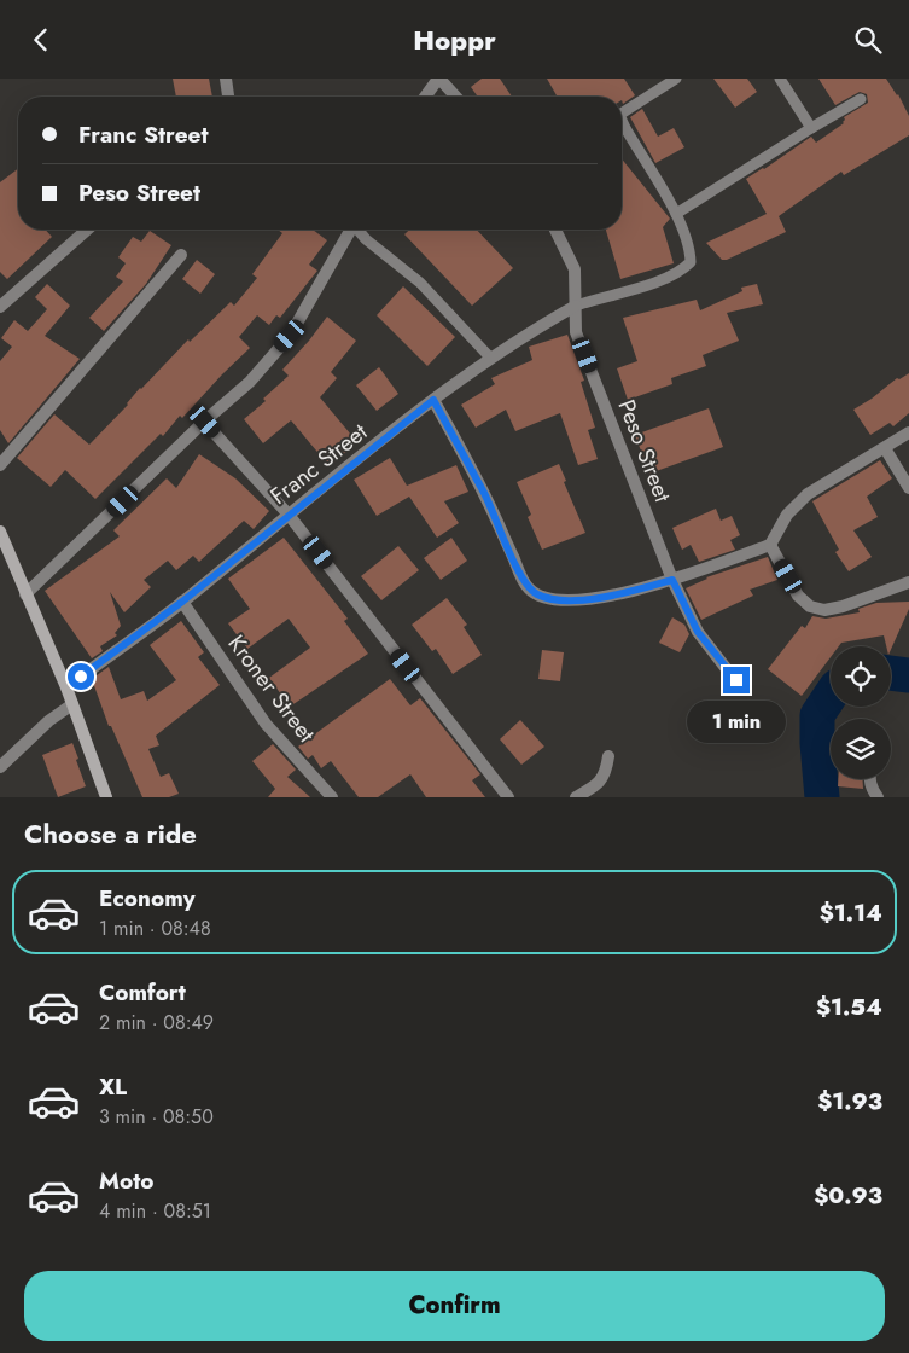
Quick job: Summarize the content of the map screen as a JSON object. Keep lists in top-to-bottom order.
{
  "streets": {
    "street": ["Peso Street", "Franc Street", "Kroner Street"]
  },
  "crossings": [
    ["Peso Street", "Franc Street"],
    ["Franc Street", "Kroner Street"]
  ],
  "page": {
    "header": "Hoppr",
    "banner": ["Franc Street", "Peso Street"],
    "bubble": "1 min",
    "heading": "Choose a ride",
    "list": [
      {
        "name": "Economy",
        "note": "1 min · 08:48",
        "value": "$1.14"
      },
      {
        "name": "Comfort",
        "note": "2 min · 08:49",
        "value": "$1.54"
      },
      {
        "name": "XL",
        "note": "3 min · 08:50",
        "value": "$1.93"
      },
      {
        "name": "Moto",
        "note": "4 min · 08:51",
        "value": "$0.93"
      }
    ],
    "buttons": "Confirm"
  }
}
